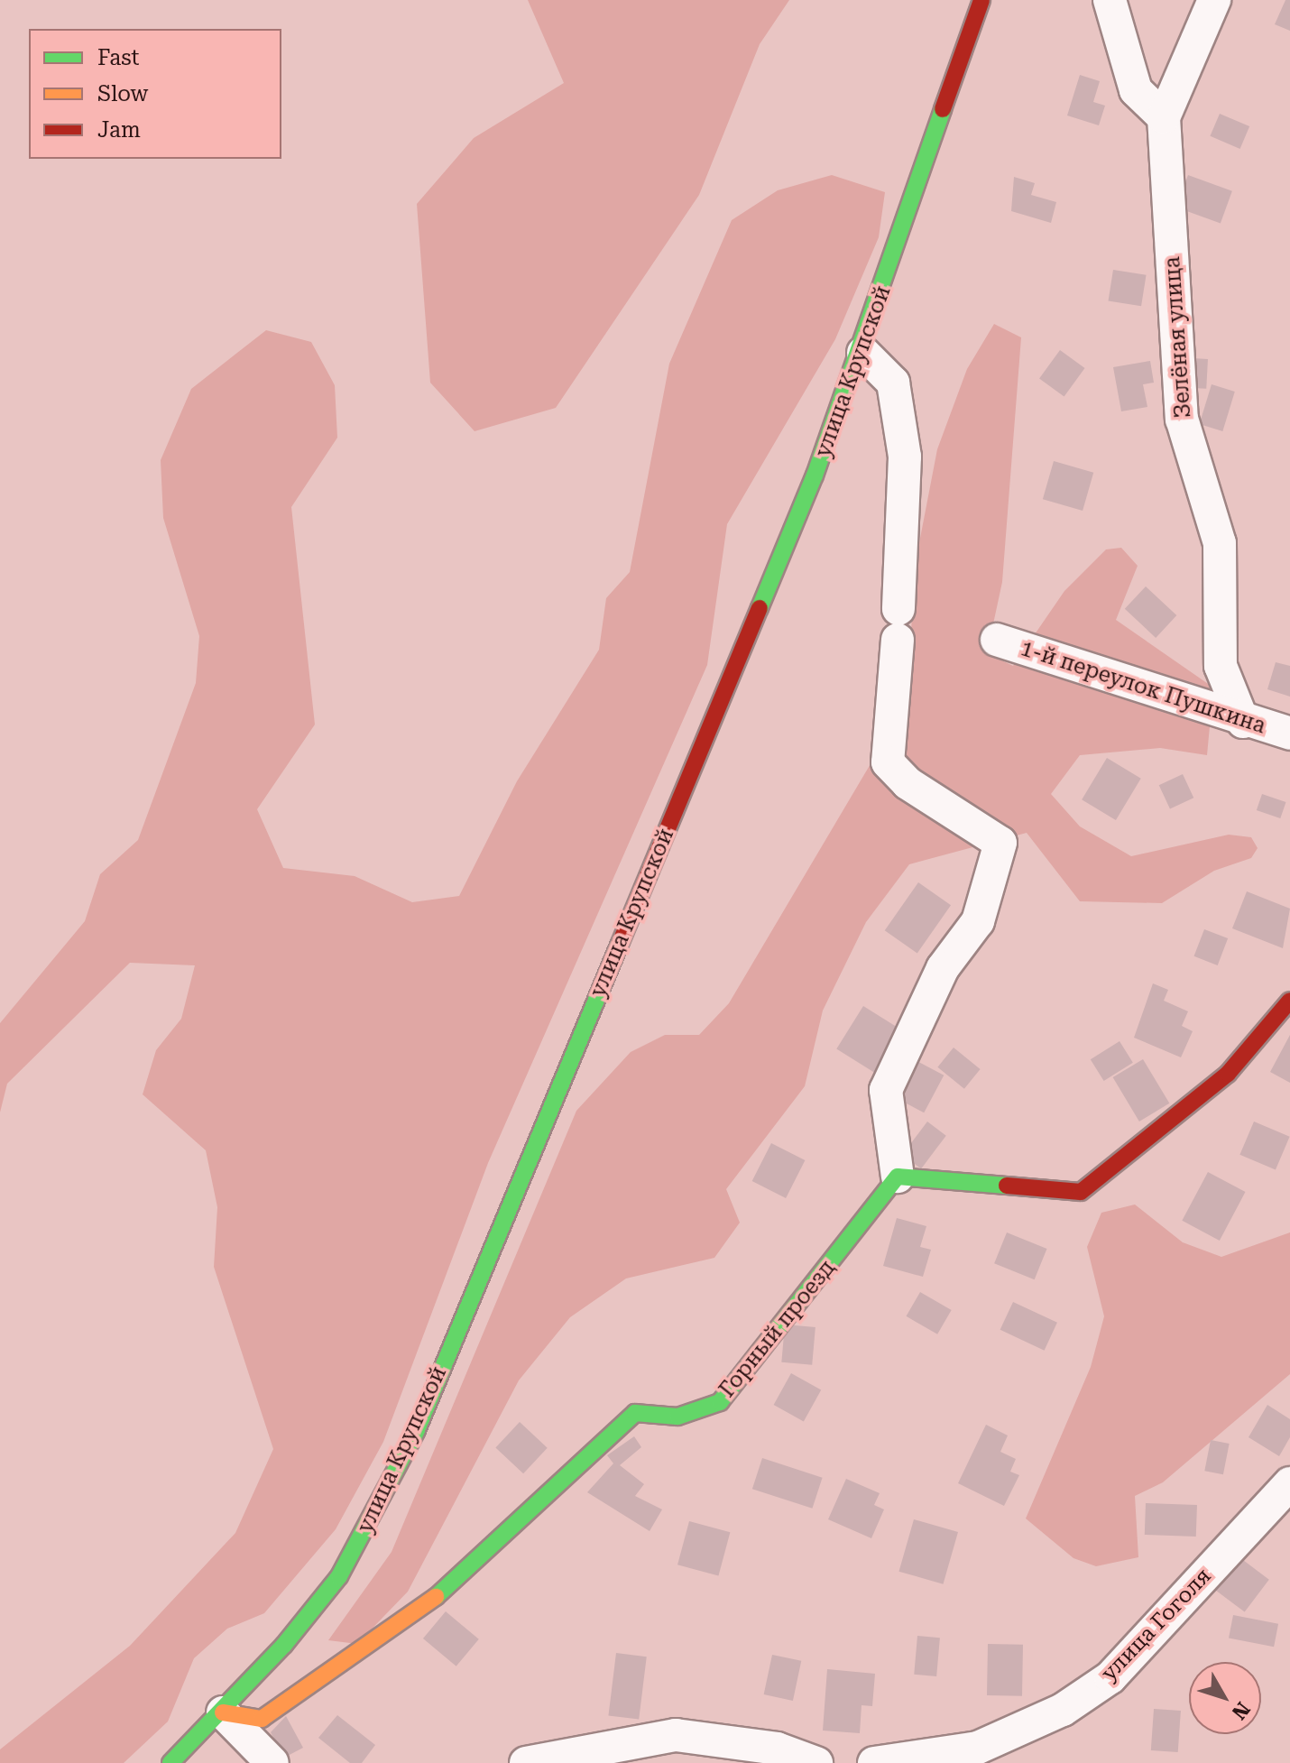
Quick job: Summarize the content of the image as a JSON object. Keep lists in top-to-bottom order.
{
  "streets": {
    "street": [
      "Зелёная улица",
      "улица Крупской",
      "1-й переулок Пушкина",
      "Горный проезд",
      "улица Гоголя"
    ]
  },
  "crossings": [
    ["Зелёная улица", "1-й переулок Пушкина"],
    ["улица Крупской", "Горный проезд"]
  ],
  "legend": ["Fast", "Slow", "Jam"],
  "north": "bottom right"
}
